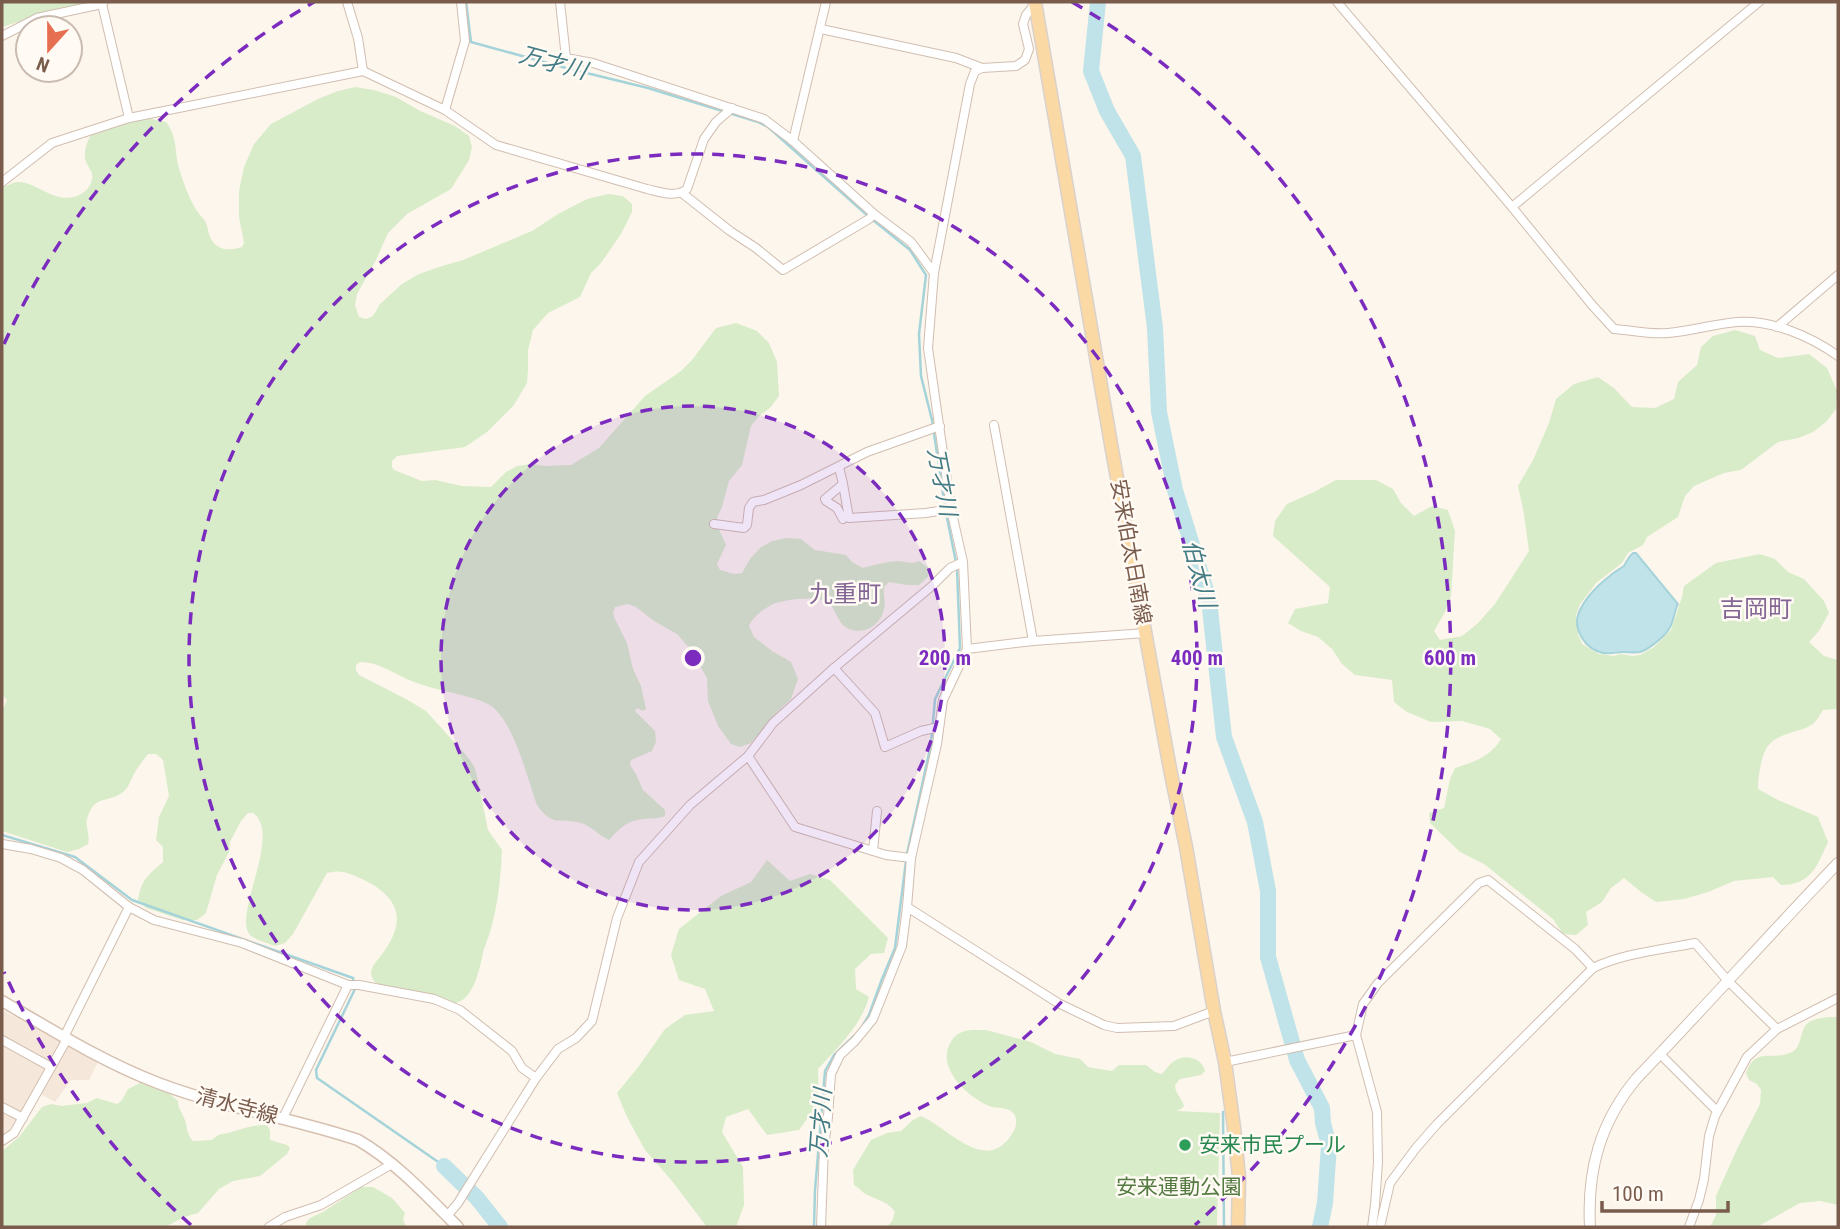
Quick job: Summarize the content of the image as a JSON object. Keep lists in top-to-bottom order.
{
  "streets": {
    "main road": ["安来伯太日南線", "清水寺線"]
  },
  "districts": ["九重町", "吉岡町"],
  "water": ["万才川", "伯太川"],
  "parks": ["安来運動公園"],
  "places": ["安来市民プール"],
  "scale_bar": "100 m",
  "north": "bottom",
  "rings": ["200 m", "400 m", "600 m"]
}
